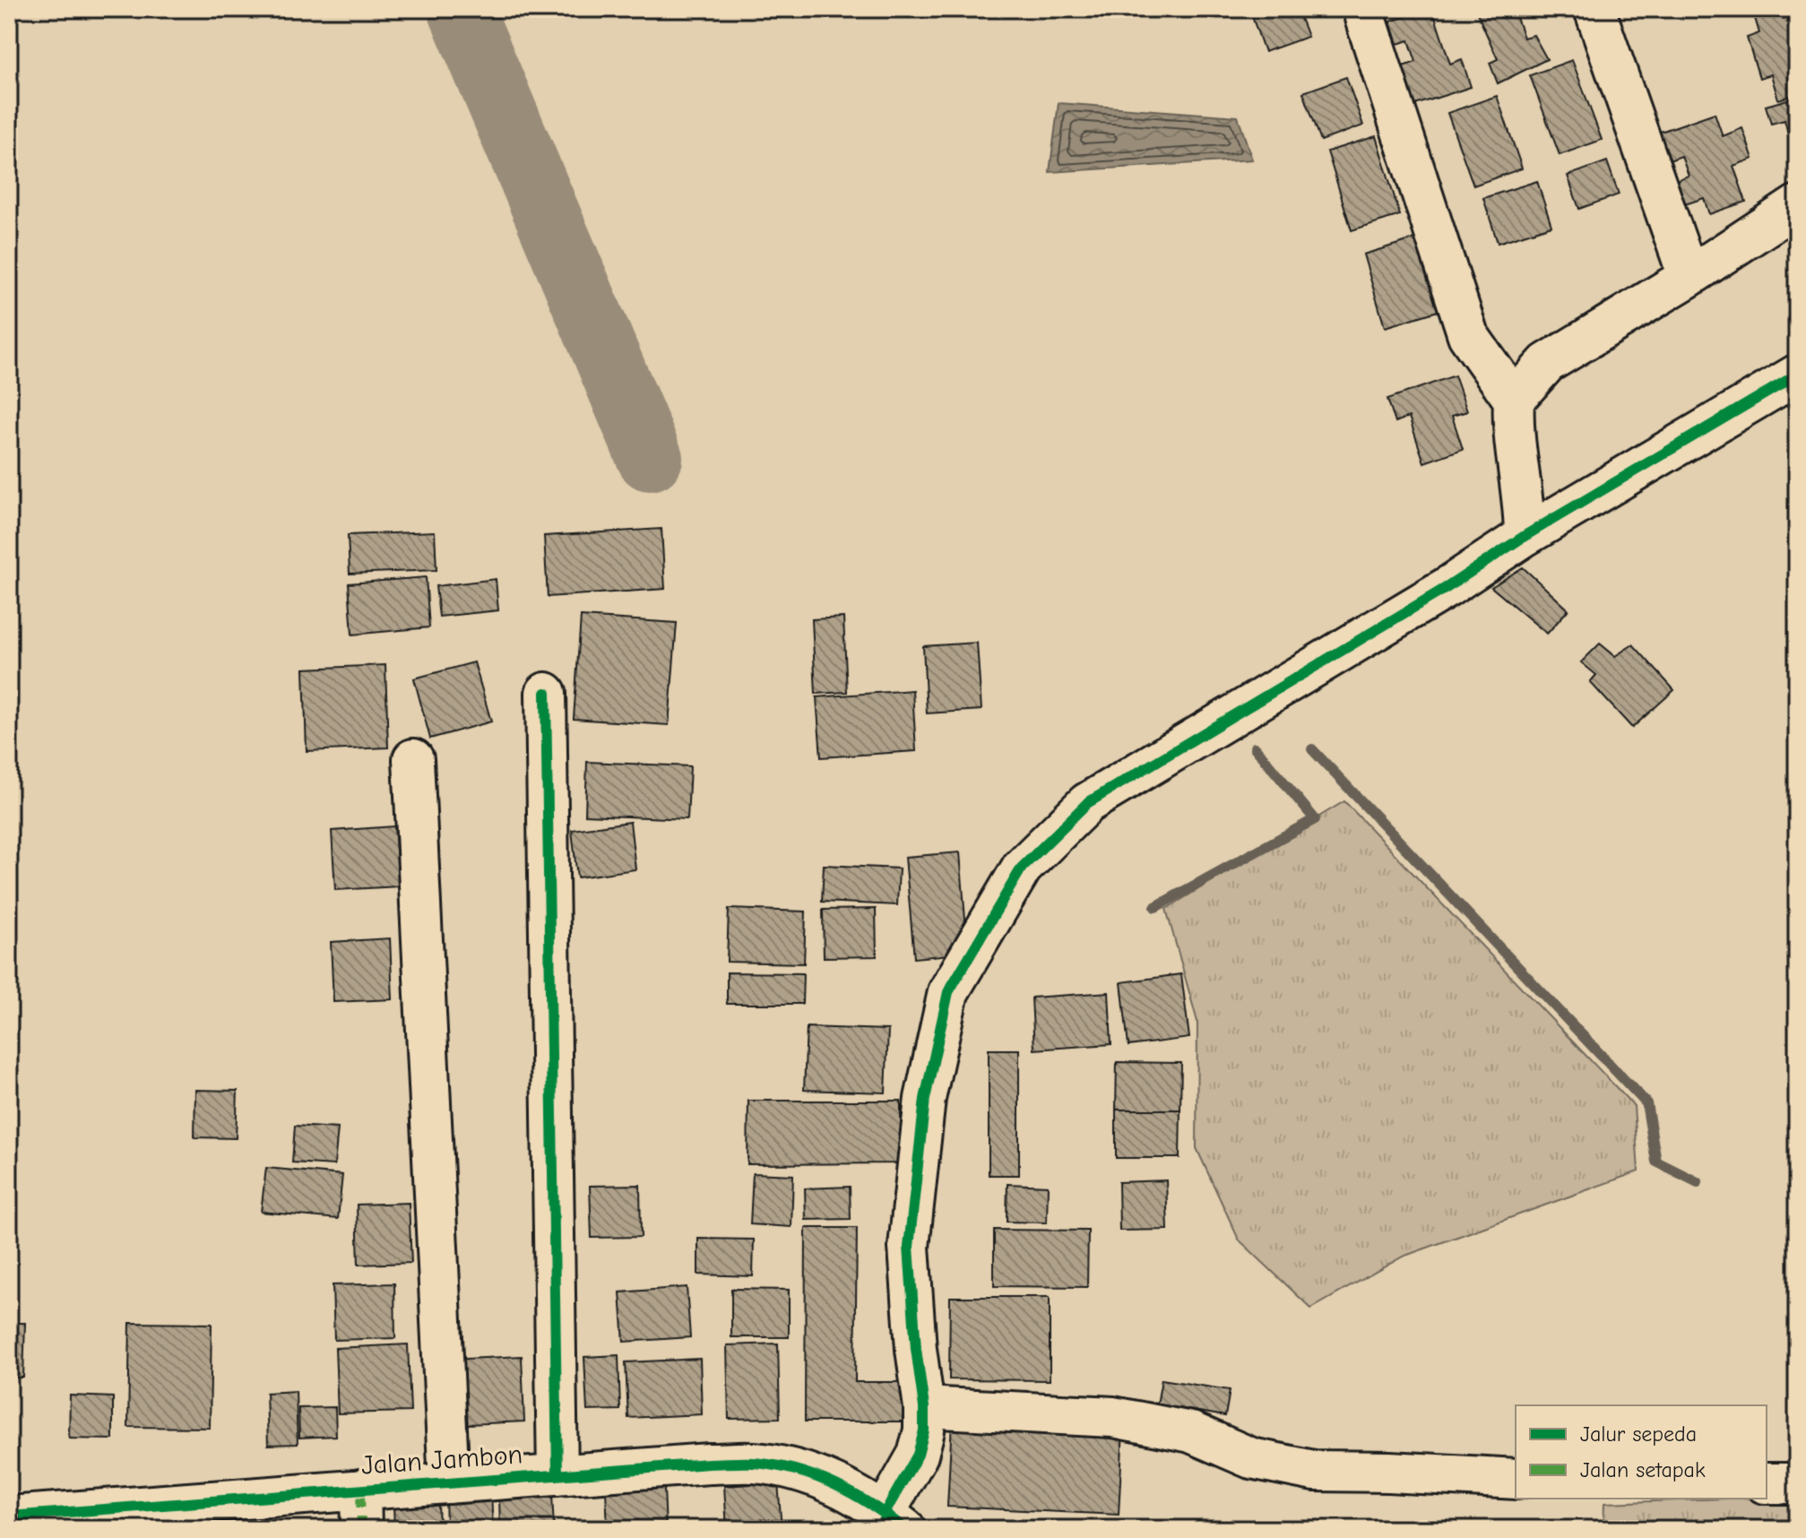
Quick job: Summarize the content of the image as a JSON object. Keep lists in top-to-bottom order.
{
  "streets": {
    "street": ["Jalan Jambon"]
  },
  "legend": ["Jalur sepeda", "Jalan setapak"]
}
